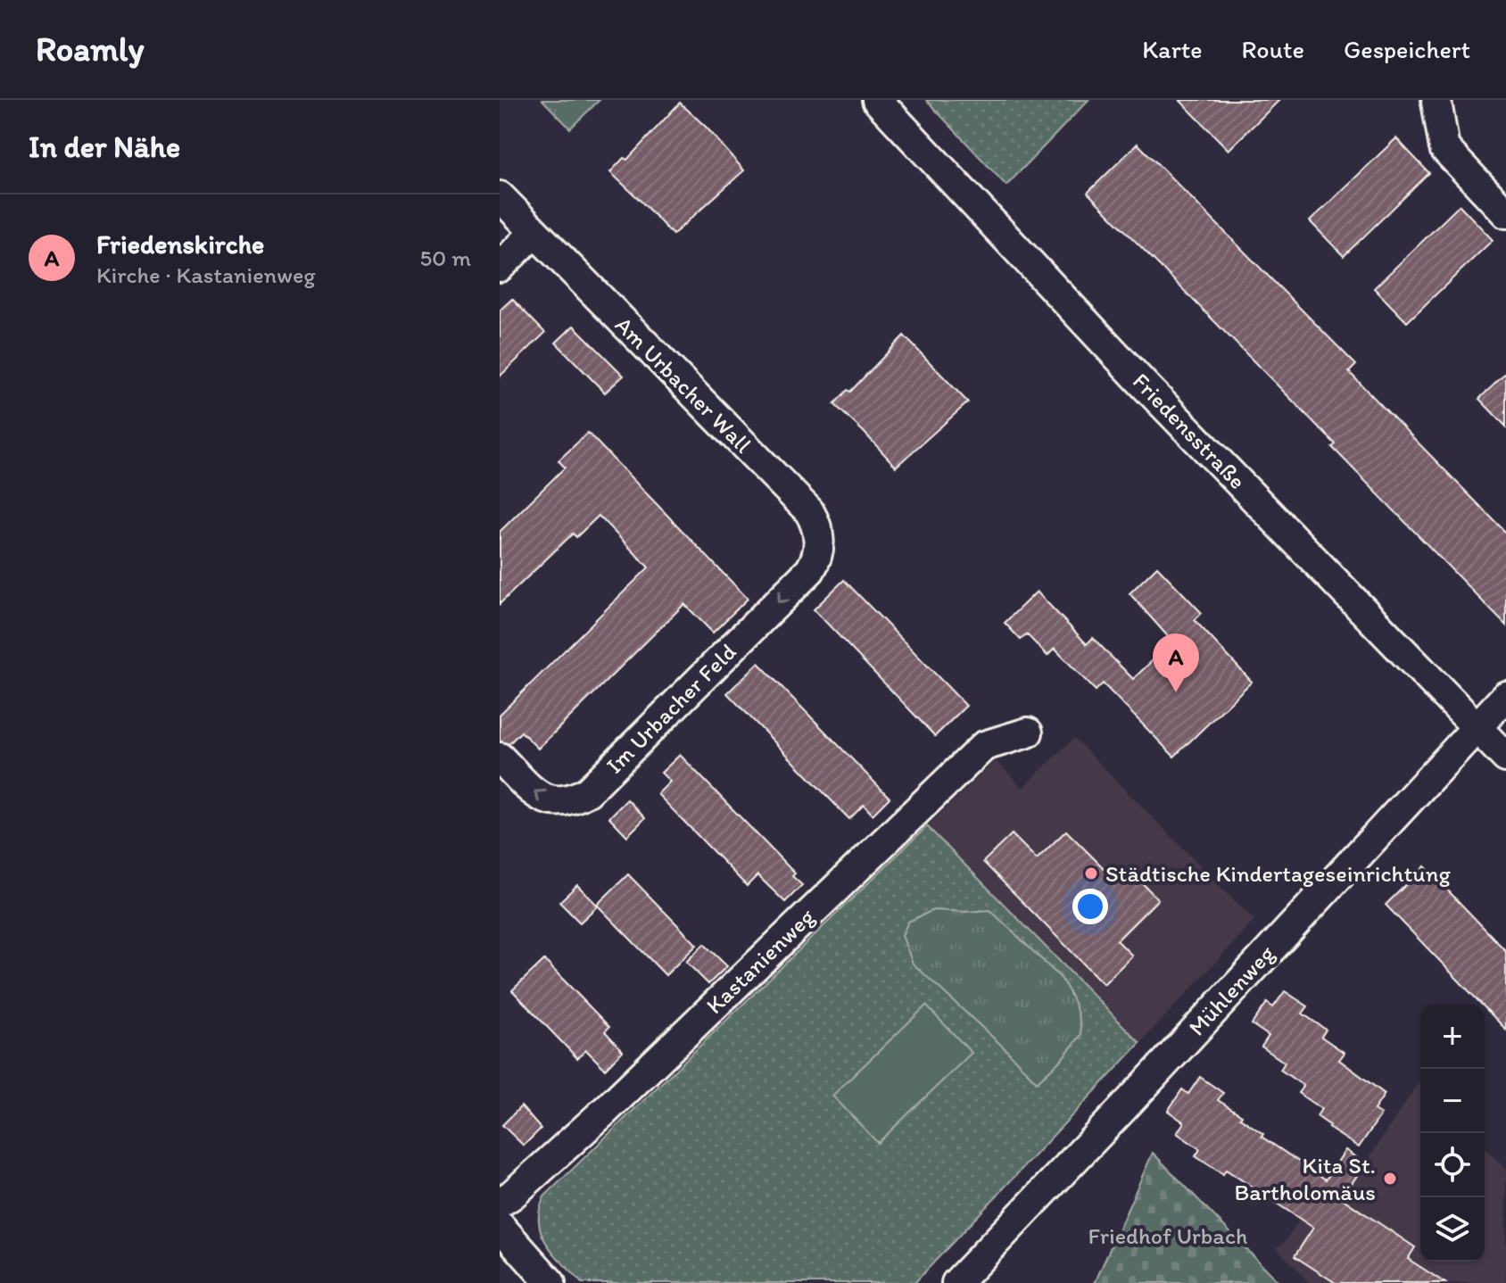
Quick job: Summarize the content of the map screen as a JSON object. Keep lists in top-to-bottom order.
{
  "streets": {
    "street": [
      "Am Urbacher Wall",
      "Friedensstraße",
      "Im Urbacher Feld",
      "Kastanienweg",
      "Mühlenweg"
    ]
  },
  "crossings": [
    ["Am Urbacher Wall", "Im Urbacher Feld"],
    ["Friedensstraße", "Mühlenweg"]
  ],
  "one_way": ["Im Urbacher Feld"],
  "parks": ["Friedhof Urbach"],
  "places": ["Städtische Kindertageseinrichtung", "Kita St. Bartholomäus"],
  "page": {
    "header": "Roamly",
    "nav": ["Karte", "Route", "Gespeichert"],
    "heading": "In der Nähe",
    "list": [
      {
        "mark": "A",
        "name": "Friedenskirche",
        "note": "Kirche · Kastanienweg",
        "value": "50 m"
      }
    ],
    "pins": "A",
    "map_buttons": ["+", "−"]
  }
}
